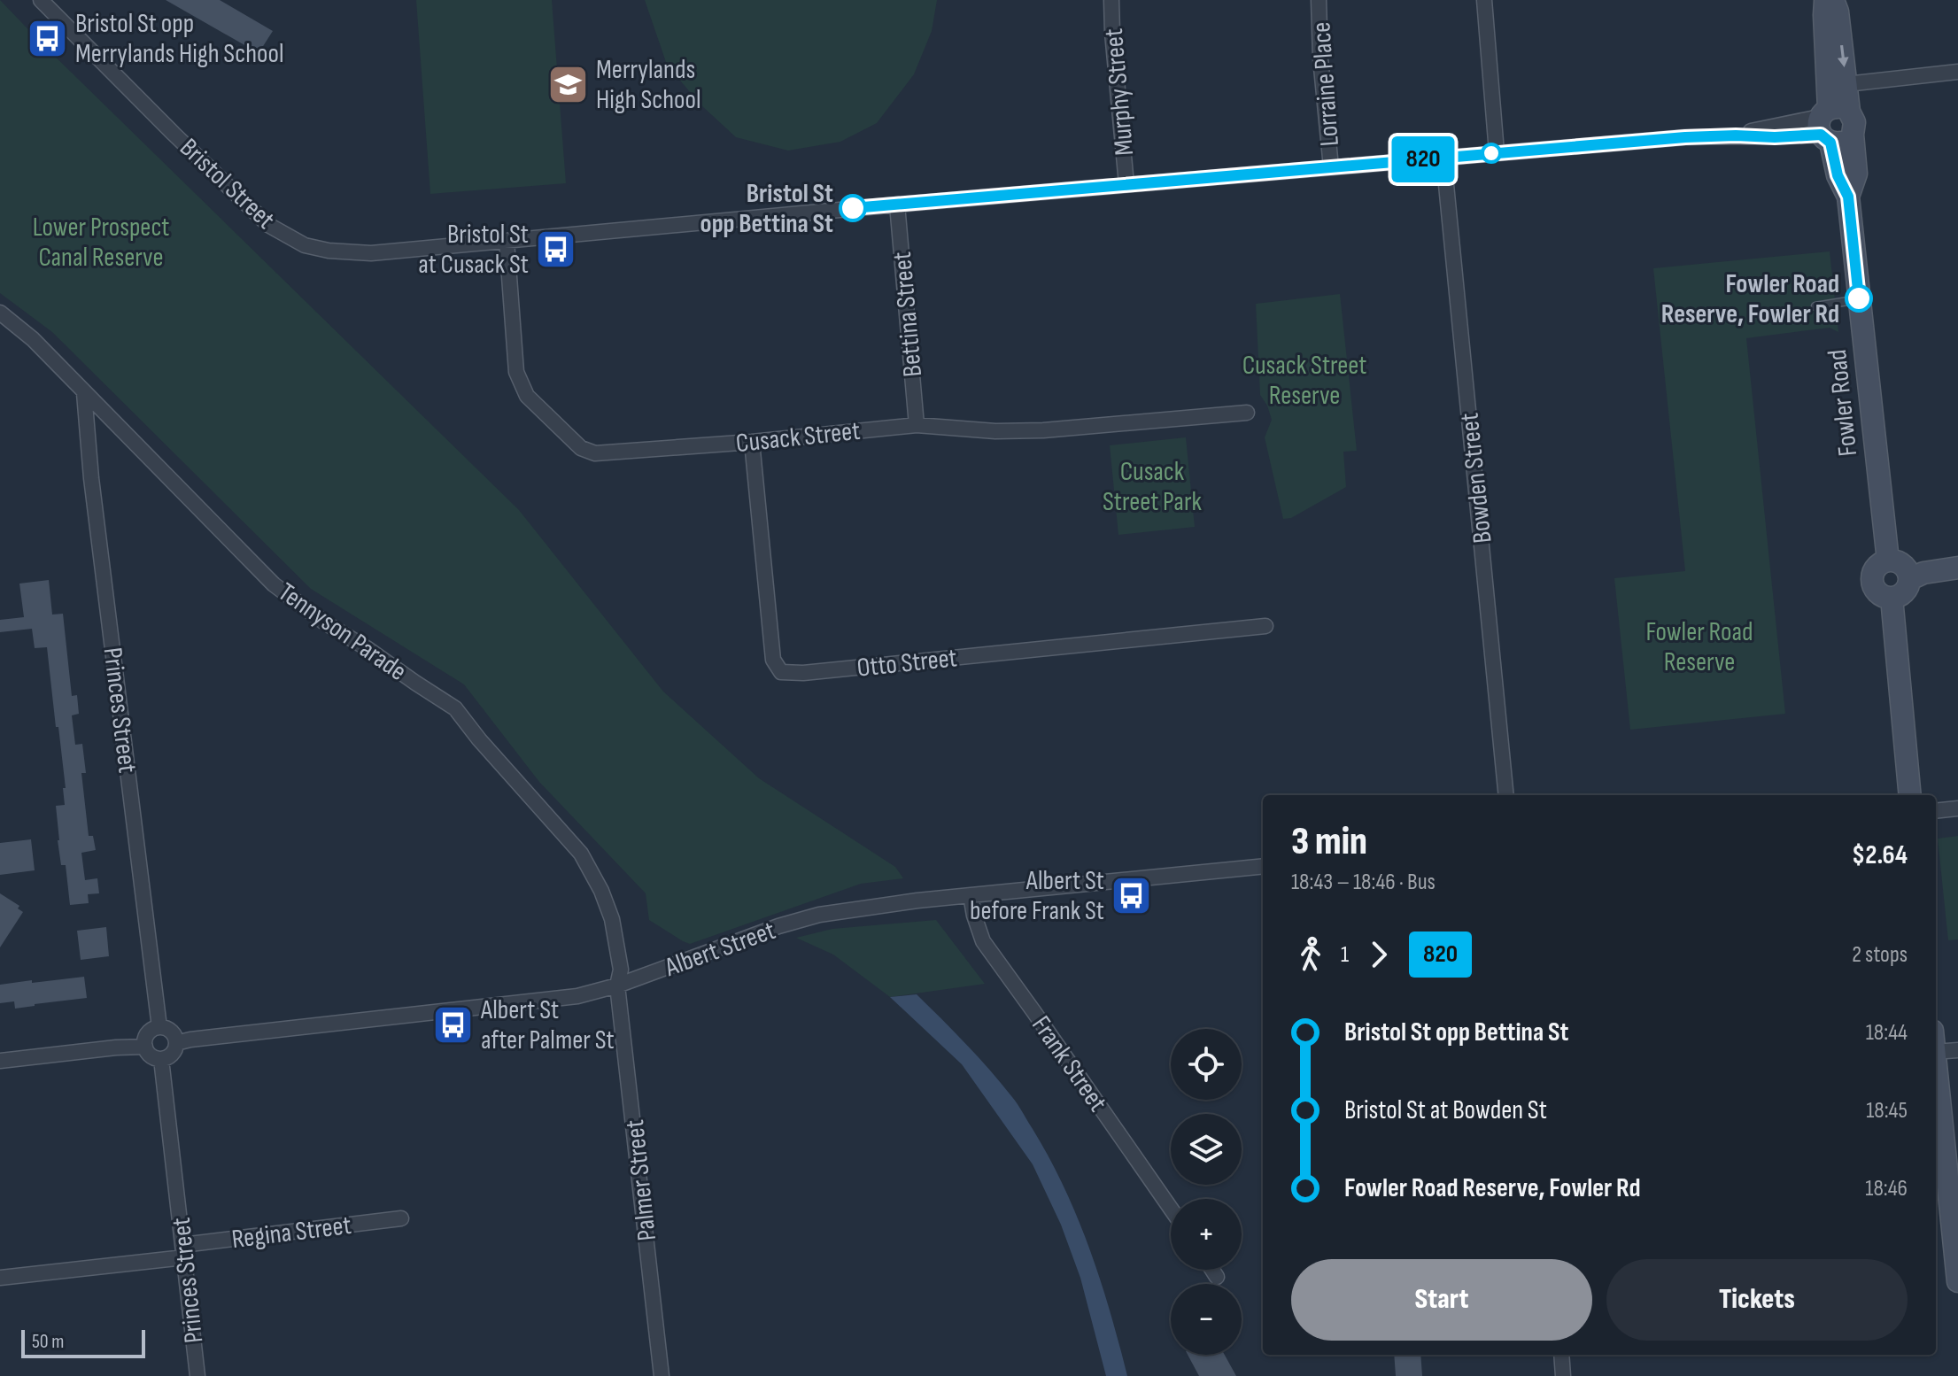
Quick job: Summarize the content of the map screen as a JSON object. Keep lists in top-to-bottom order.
{
  "streets": {
    "main road": ["Fowler Road"],
    "street": [
      "Lorraine Place",
      "Murphy Street",
      "Bristol Street",
      "Bettina Street",
      "Cusack Street",
      "Bowden Street",
      "Tennyson Parade",
      "Otto Street",
      "Princes Street",
      "Albert Street",
      "Frank Street",
      "Palmer Street",
      "Regina Street"
    ]
  },
  "crossings": [
    ["Lorraine Place", "Bristol Street"],
    ["Murphy Street", "Bristol Street"],
    ["Bristol Street", "Bettina Street"],
    ["Bristol Street", "Fowler Road"],
    ["Bristol Street", "Cusack Street"],
    ["Bristol Street", "Bowden Street"],
    ["Bettina Street", "Cusack Street"],
    ["Cusack Street", "Otto Street"],
    ["Tennyson Parade", "Princes Street"],
    ["Tennyson Parade", "Albert Street"],
    ["Tennyson Parade", "Palmer Street"],
    ["Princes Street", "Albert Street"],
    ["Princes Street", "Regina Street"],
    ["Albert Street", "Frank Street"],
    ["Albert Street", "Palmer Street"]
  ],
  "parks": [
    "Lower Prospect Canal Reserve",
    "Cusack Street Reserve",
    "Cusack Street Park",
    "Fowler Road Reserve"
  ],
  "places": {
    "bus stop": [
      "Bristol St opp Merrylands High School",
      "Bristol St at Cusack St",
      "Albert St before Frank St",
      "Albert St after Palmer St"
    ],
    "school or university": ["Merrylands High School"],
    "other": ["Bristol St opp Bettina St", "Fowler Road Reserve, Fowler Rd"]
  },
  "lines": ["bus line 820"],
  "scale_bar": "50 m",
  "page": {
    "on_map": "820",
    "heading": ["3 min", "18:43 – 18:46 · Bus", "$2.64"],
    "legs": ["1", "820", "2 stops"],
    "list": [
      {
        "name": "Bristol St opp Bettina St",
        "value": "18:44"
      },
      {
        "name": "Bristol St at Bowden St",
        "value": "18:45"
      },
      {
        "name": "Fowler Road Reserve, Fowler Rd",
        "value": "18:46"
      }
    ],
    "map_buttons": ["+", "−"],
    "buttons": ["Start", "Tickets"],
    "scale": "50 m"
  }
}
